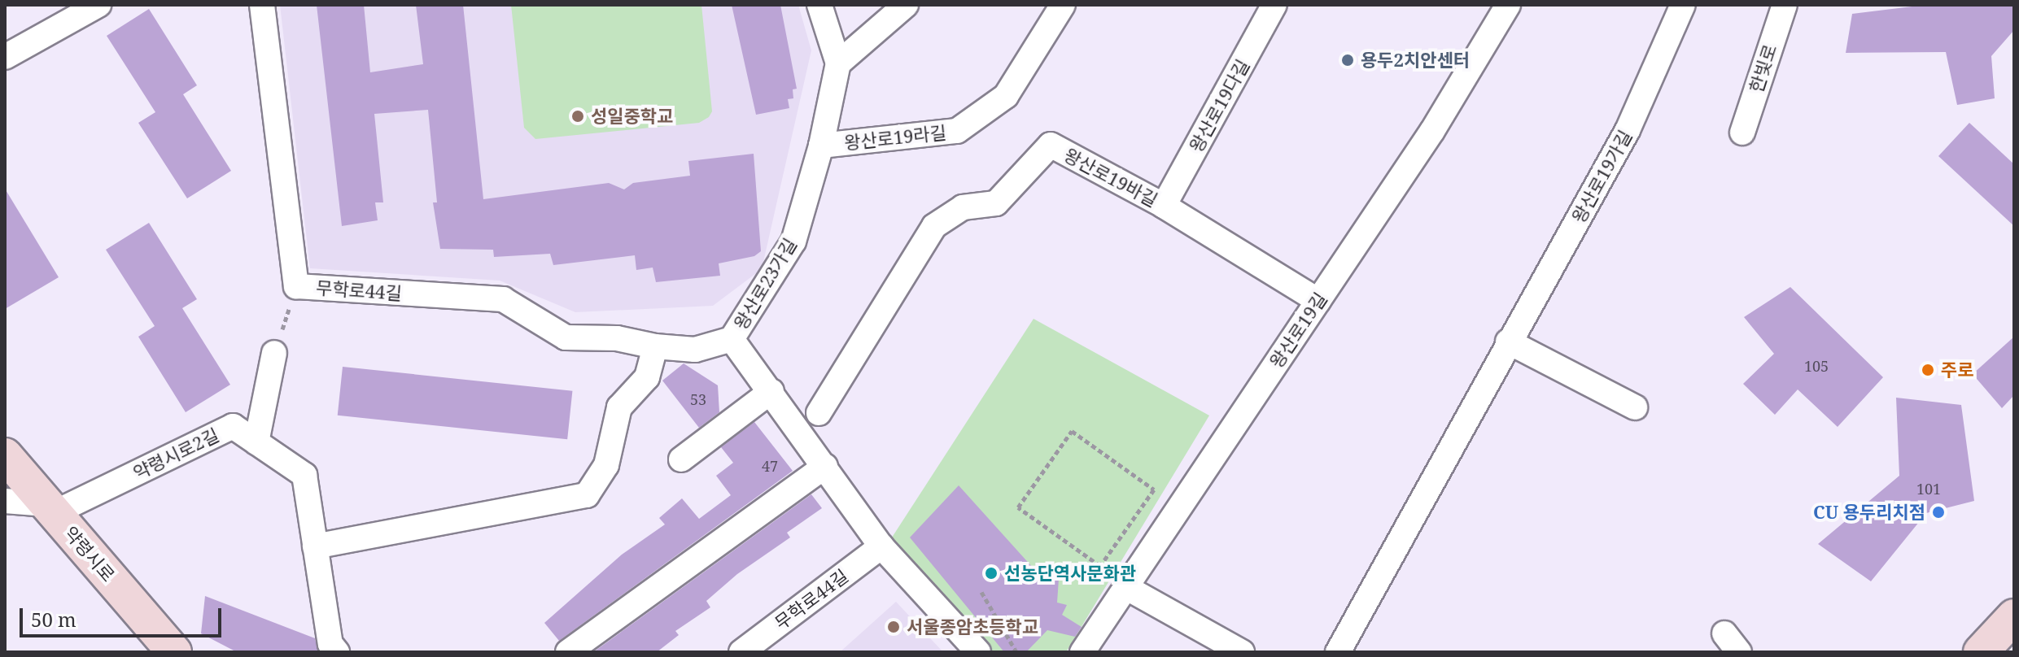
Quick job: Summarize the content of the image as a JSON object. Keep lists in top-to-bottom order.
{
  "streets": {
    "main road": ["약령시로"],
    "street": [
      "한빛로",
      "왕산로19다길",
      "왕산로19라길",
      "왕산로19가길",
      "왕산로19바길",
      "왕산로23가길",
      "무학로44길",
      "왕산로19길",
      "약령시로2길"
    ]
  },
  "crossings": [
    ["왕산로19다길", "왕산로19바길"],
    ["왕산로19라길", "왕산로23가길"],
    ["왕산로19바길", "왕산로19길"],
    ["왕산로23가길", "무학로44길"],
    ["약령시로2길", "약령시로"]
  ],
  "places": [
    "용두2치안센터",
    "성일중학교",
    "주로",
    "CU 용두리치점",
    "선농단역사문화관",
    "서울종암초등학교"
  ],
  "house_numbers": [
    "105",
    "53",
    "47",
    "101"
  ],
  "scale_bar": "50 m"
}
